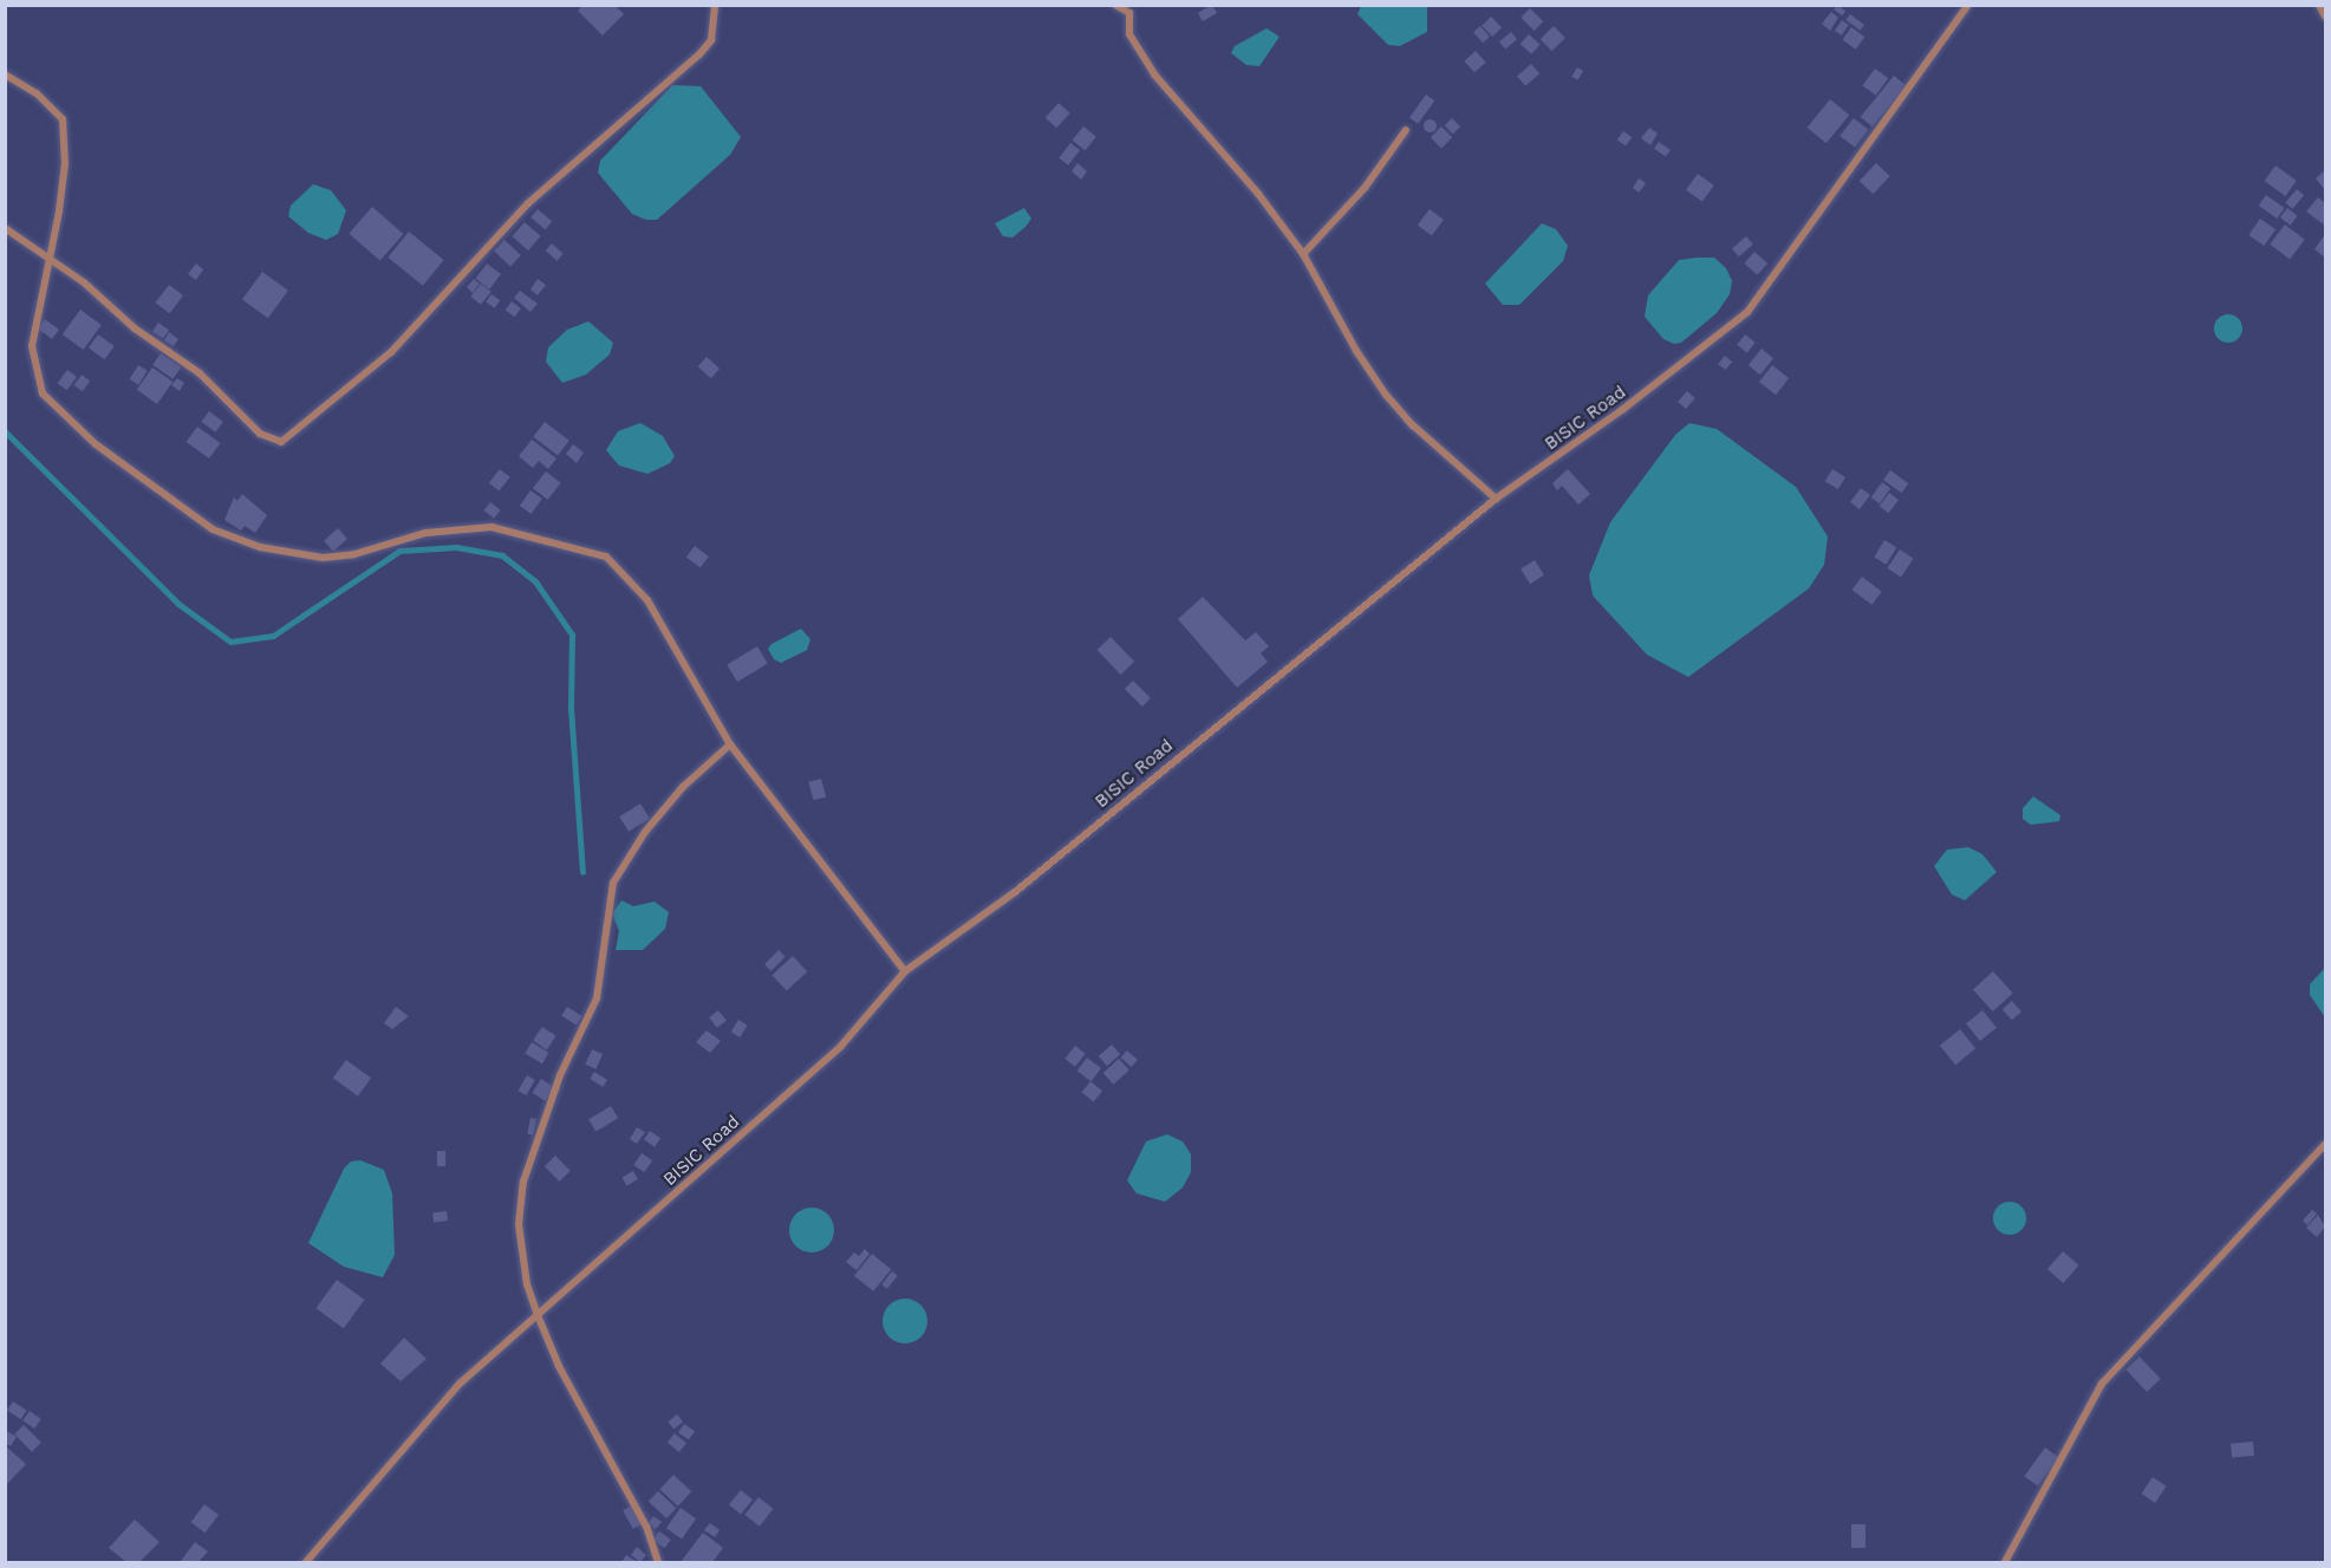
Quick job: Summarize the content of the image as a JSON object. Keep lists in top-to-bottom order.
{
  "streets": {
    "street": ["BISIC Road"]
  }
}
